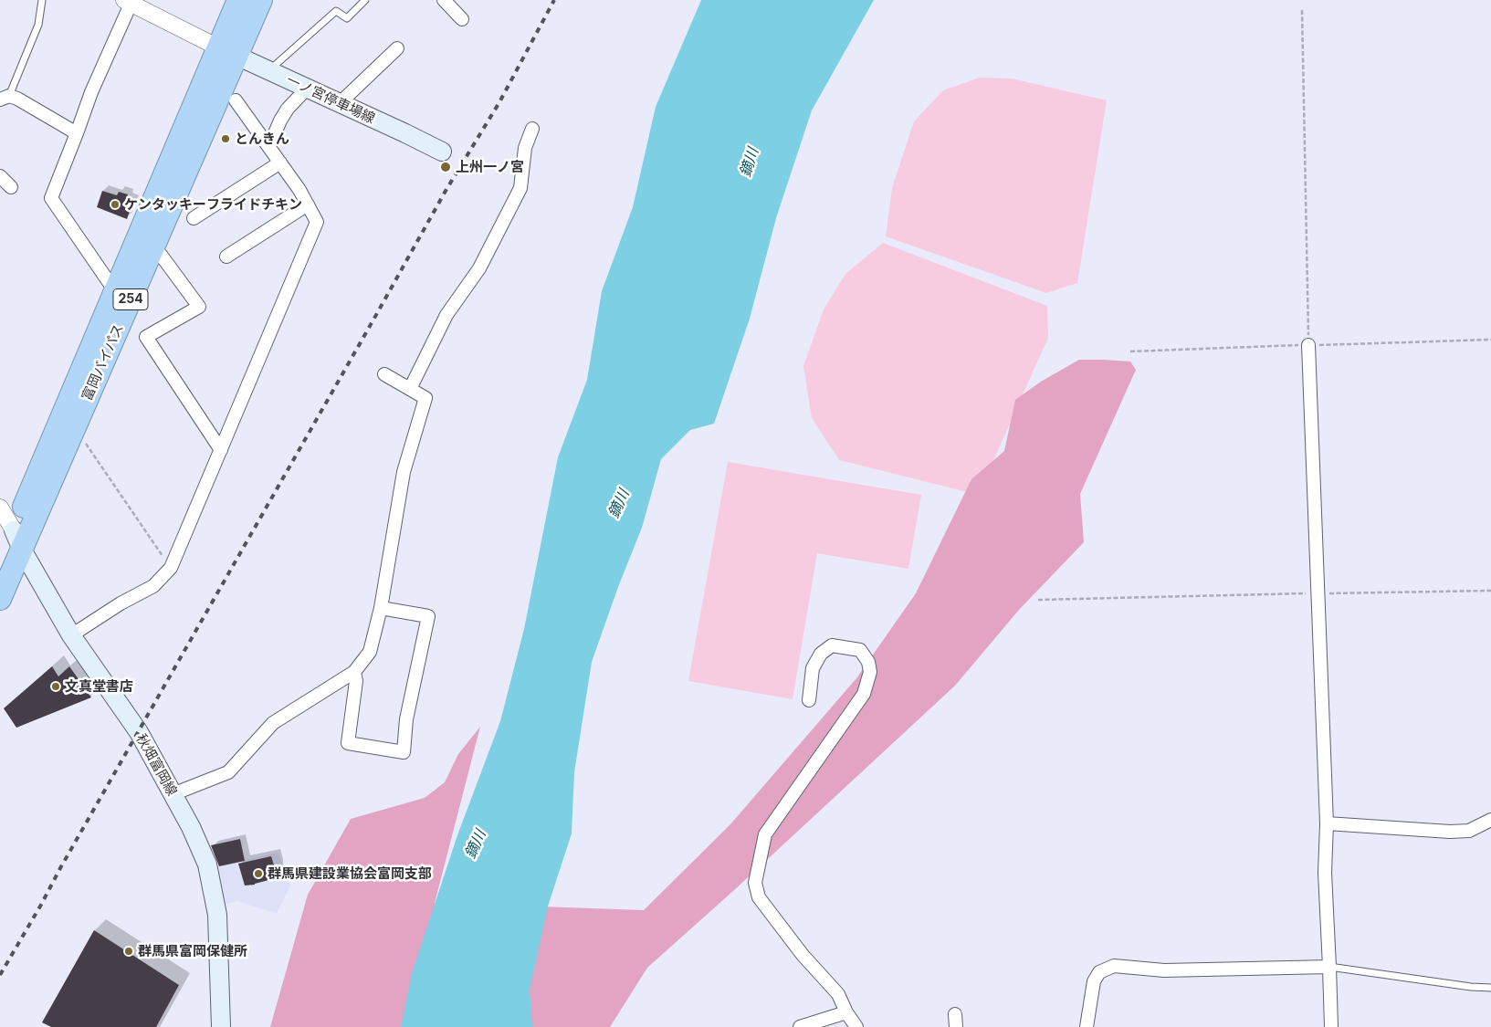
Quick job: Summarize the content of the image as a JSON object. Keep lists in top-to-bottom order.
{
  "streets": {
    "highway": ["254", "富岡バイパス"],
    "main road": ["一ノ宮停車場線", "秋畑富岡線"]
  },
  "crossings": [
    ["一ノ宮停車場線", "富岡バイパス"],
    ["富岡バイパス", "秋畑富岡線"]
  ],
  "water": ["鏑川"],
  "places": [
    "とんきん",
    "上州一ノ宮",
    "ケンタッキーフライドチキン",
    "文真堂書店",
    "群馬県建設業協会富岡支部",
    "群馬県富岡保健所"
  ]
}
